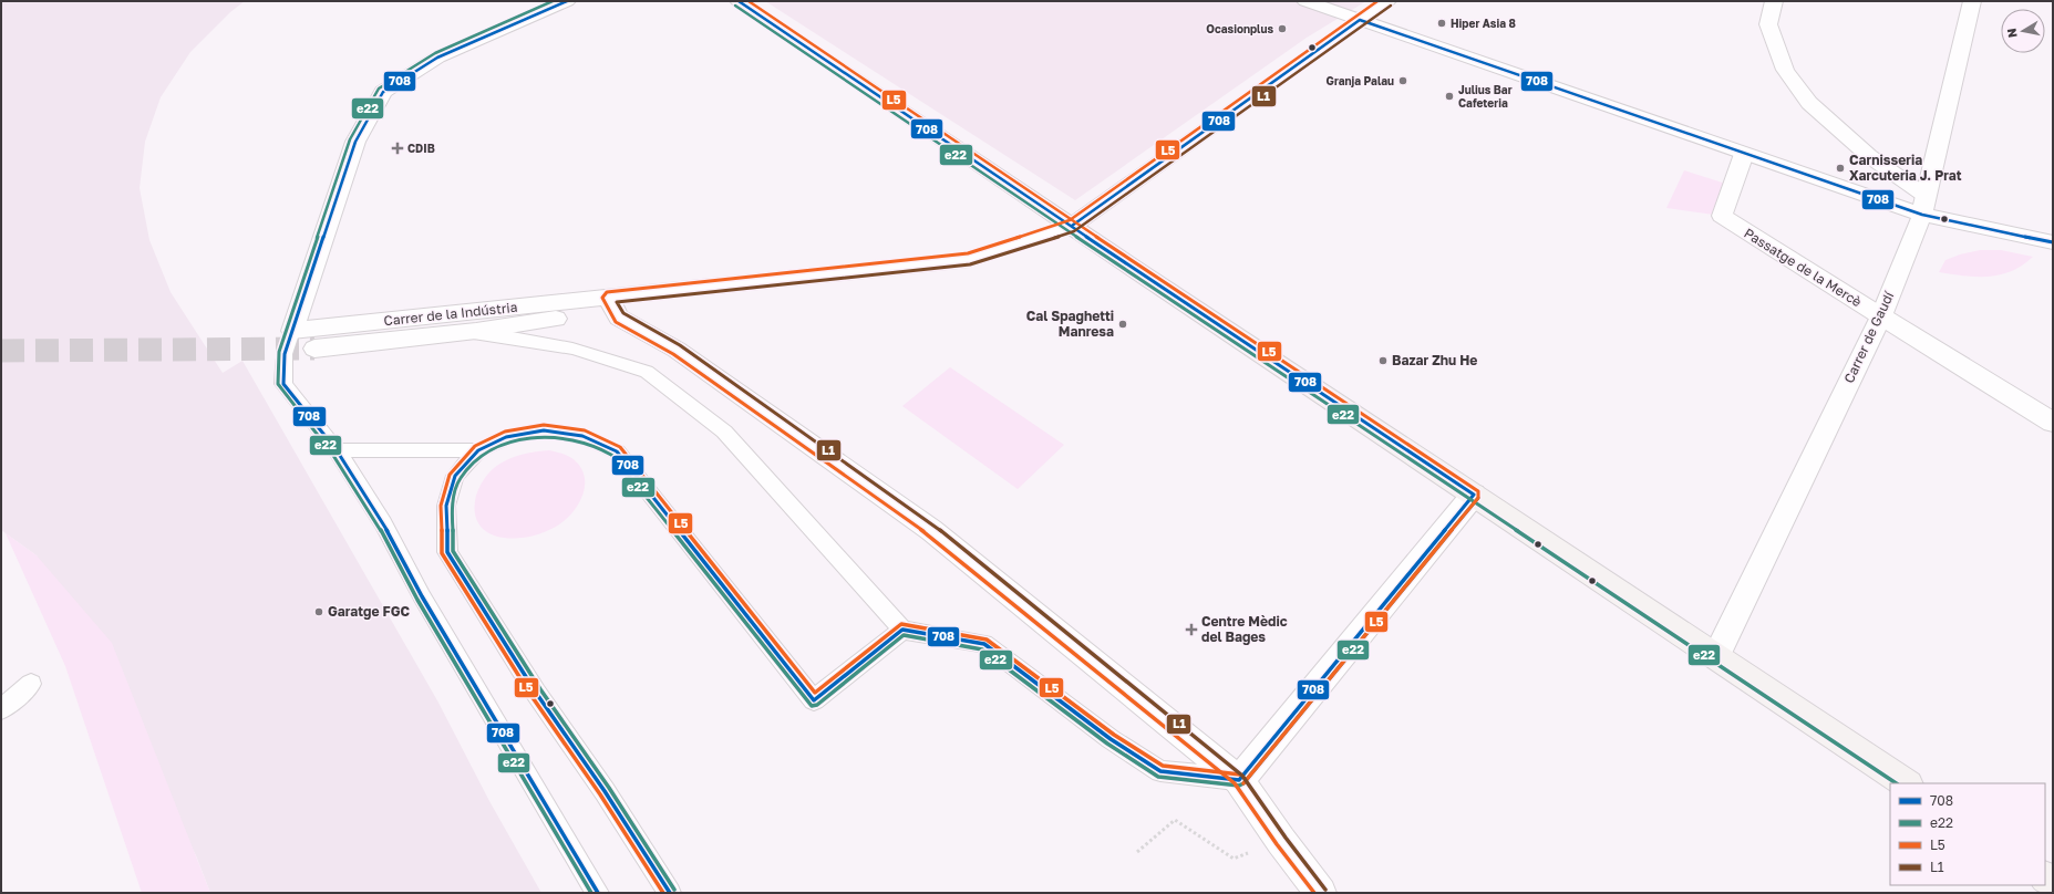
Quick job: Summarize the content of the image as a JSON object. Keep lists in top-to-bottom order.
{
  "streets": {
    "street": ["Passatge de la Mercè", "Carrer de la Indústria", "Carrer de Gaudí"]
  },
  "crossings": [
    ["Passatge de la Mercè", "Carrer de Gaudí"]
  ],
  "places": {
    "other": [
      "Hiper Asia 8",
      "Ocasionplus",
      "Granja Palau",
      "Julius Bar Cafeteria",
      "Carnisseria Xarcuteria J. Prat",
      "Cal Spaghetti Manresa",
      "Bazar Zhu He",
      "Garatge FGC"
    ],
    "health": ["CDIB", "Centre Mèdic del Bages"]
  },
  "lines": [
    "transit line 708",
    "transit line e22",
    "transit line L5",
    "transit line L1"
  ],
  "legend": [
    "708",
    "e22",
    "L5",
    "L1"
  ],
  "north": "left"
}
